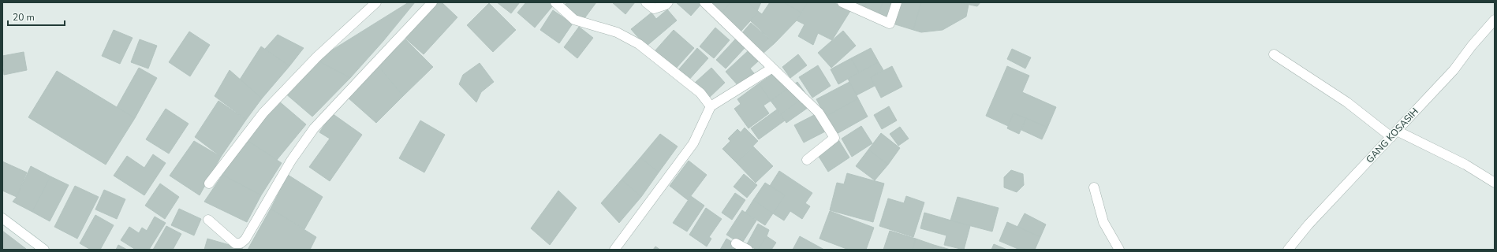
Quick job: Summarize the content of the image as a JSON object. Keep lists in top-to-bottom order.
{
  "streets": {
    "street": ["GANG KOSASIH"]
  },
  "scale_bar": "20 m"
}
